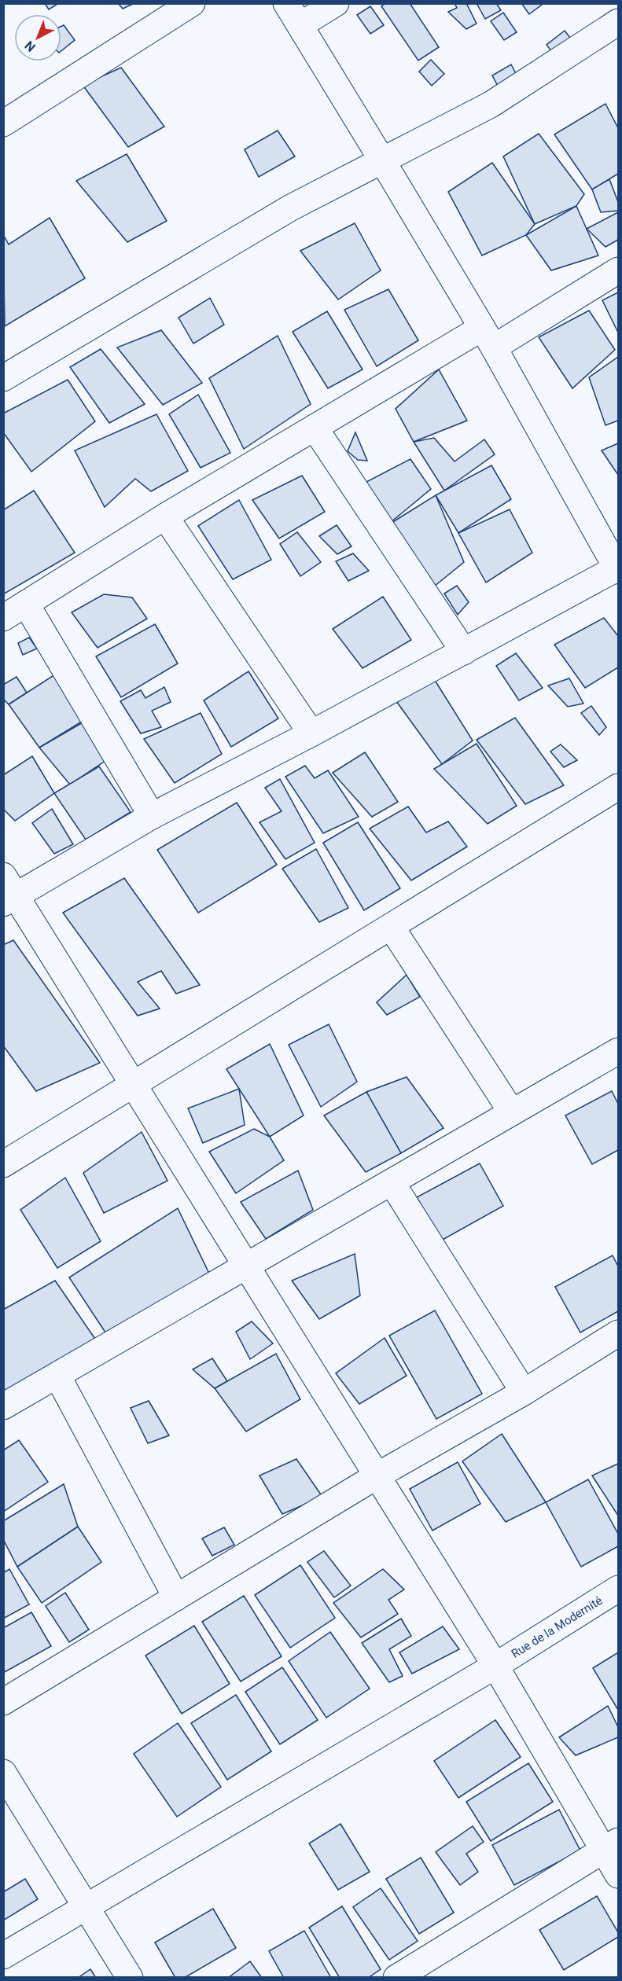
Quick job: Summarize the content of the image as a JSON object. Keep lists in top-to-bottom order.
{
  "streets": {
    "street": ["Rue de la Modernité"]
  },
  "north": "bottom left"
}
